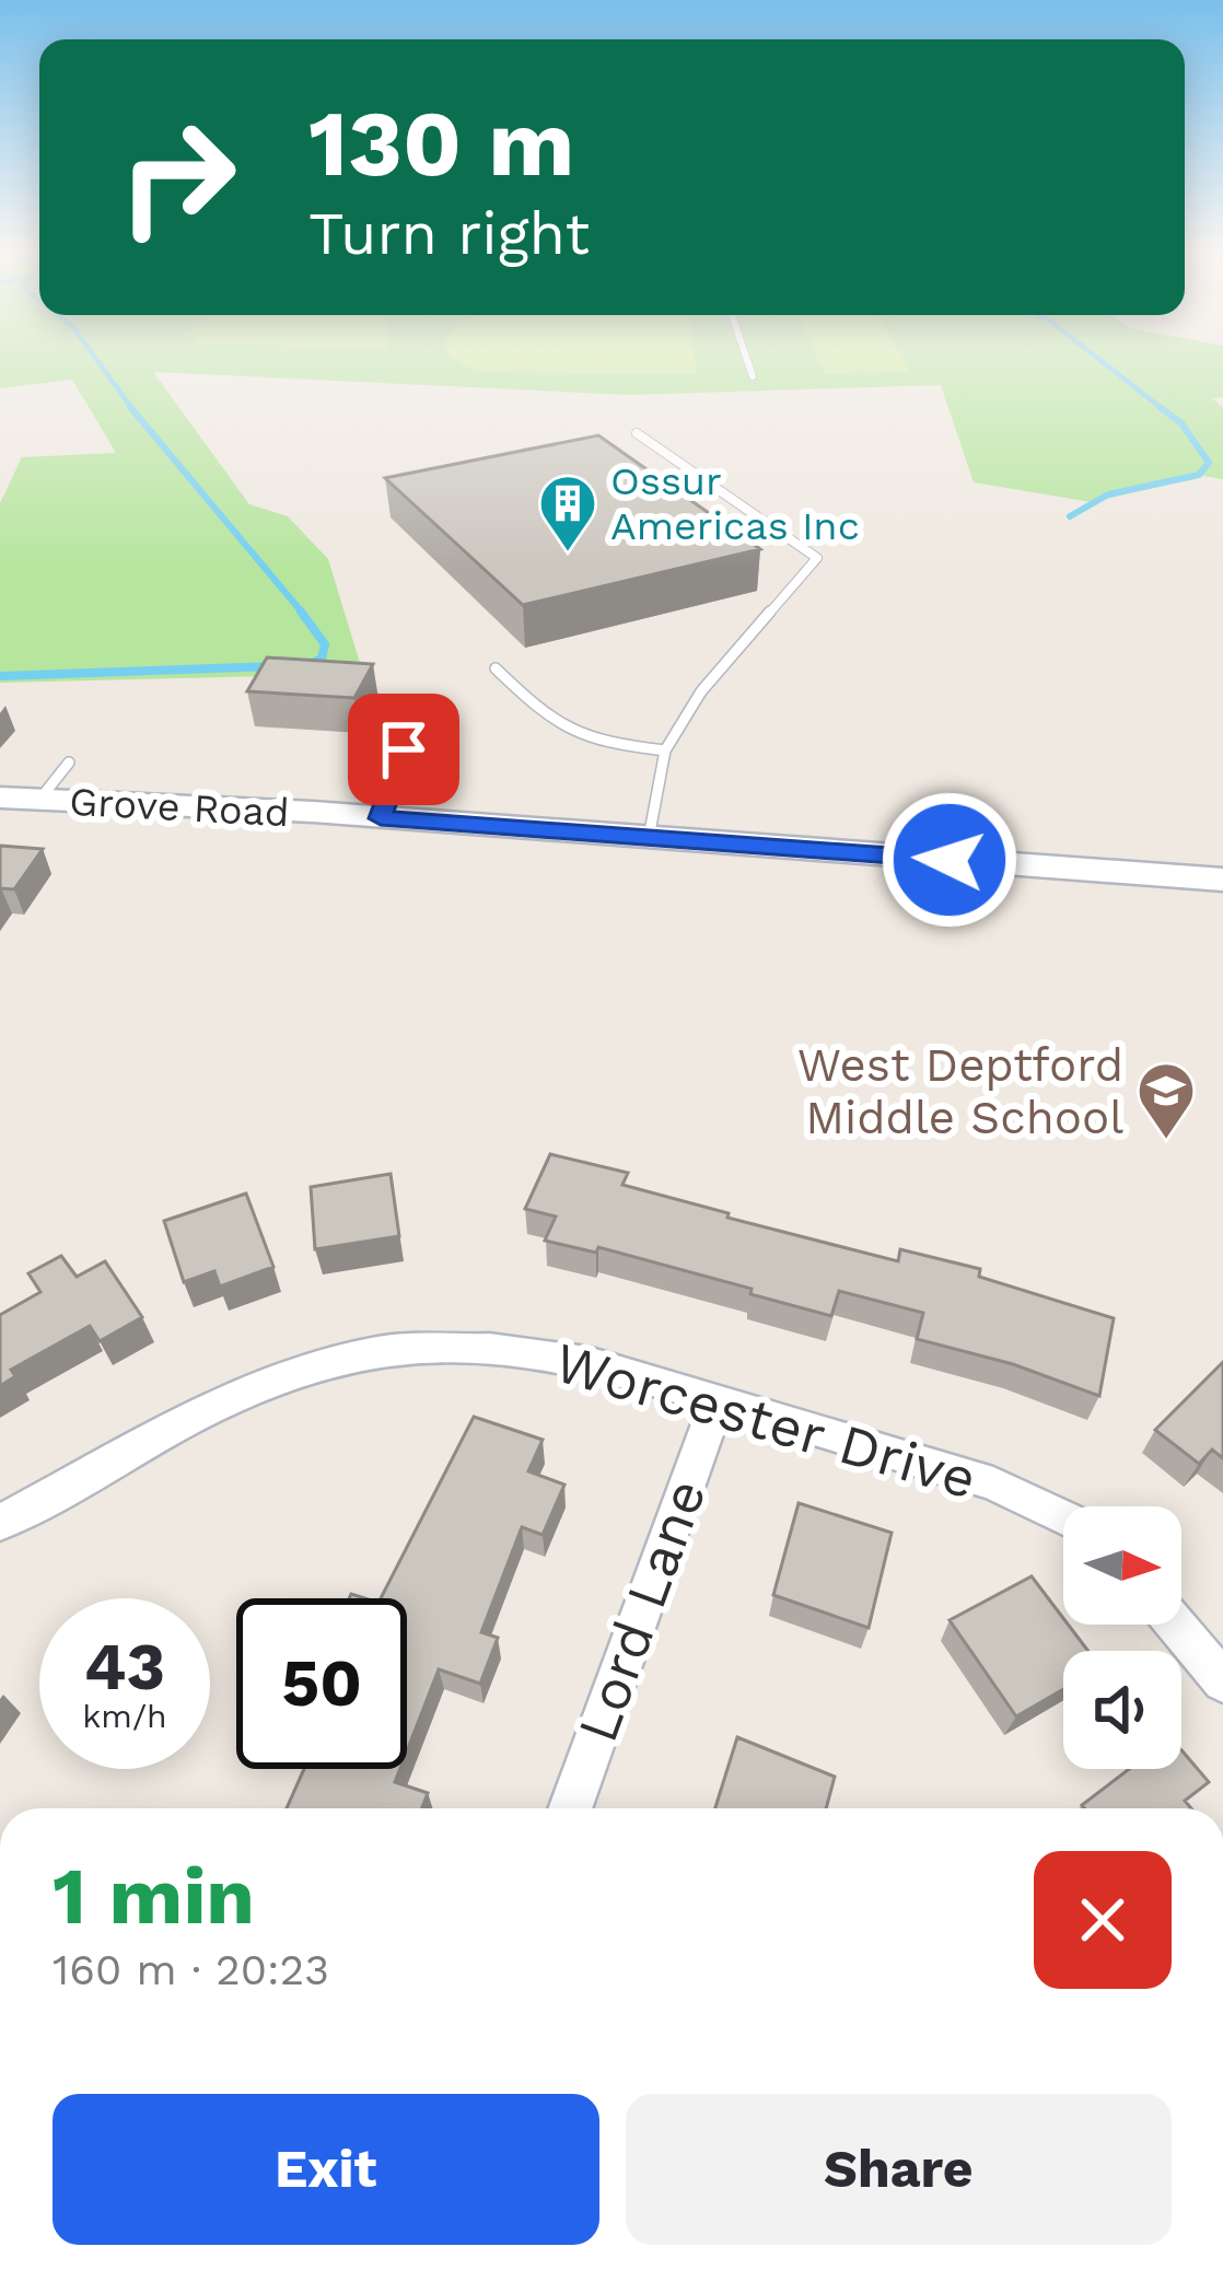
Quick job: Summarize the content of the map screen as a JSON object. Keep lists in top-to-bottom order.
{
  "streets": {
    "main road": ["Grove Road"],
    "street": ["Worcester Drive", "Lord Lane"]
  },
  "crossings": [
    ["Worcester Drive", "Lord Lane"]
  ],
  "places": {
    "building": ["Ossur Americas Inc"],
    "school or university": ["West Deptford Middle School"]
  },
  "north": "right",
  "page": {
    "turn": ["130 m", "Turn right"],
    "speed": "43 km/h",
    "limit": "50",
    "heading": ["1 min", "160 m · 20:23"],
    "buttons": ["Exit", "Share"]
  }
}
